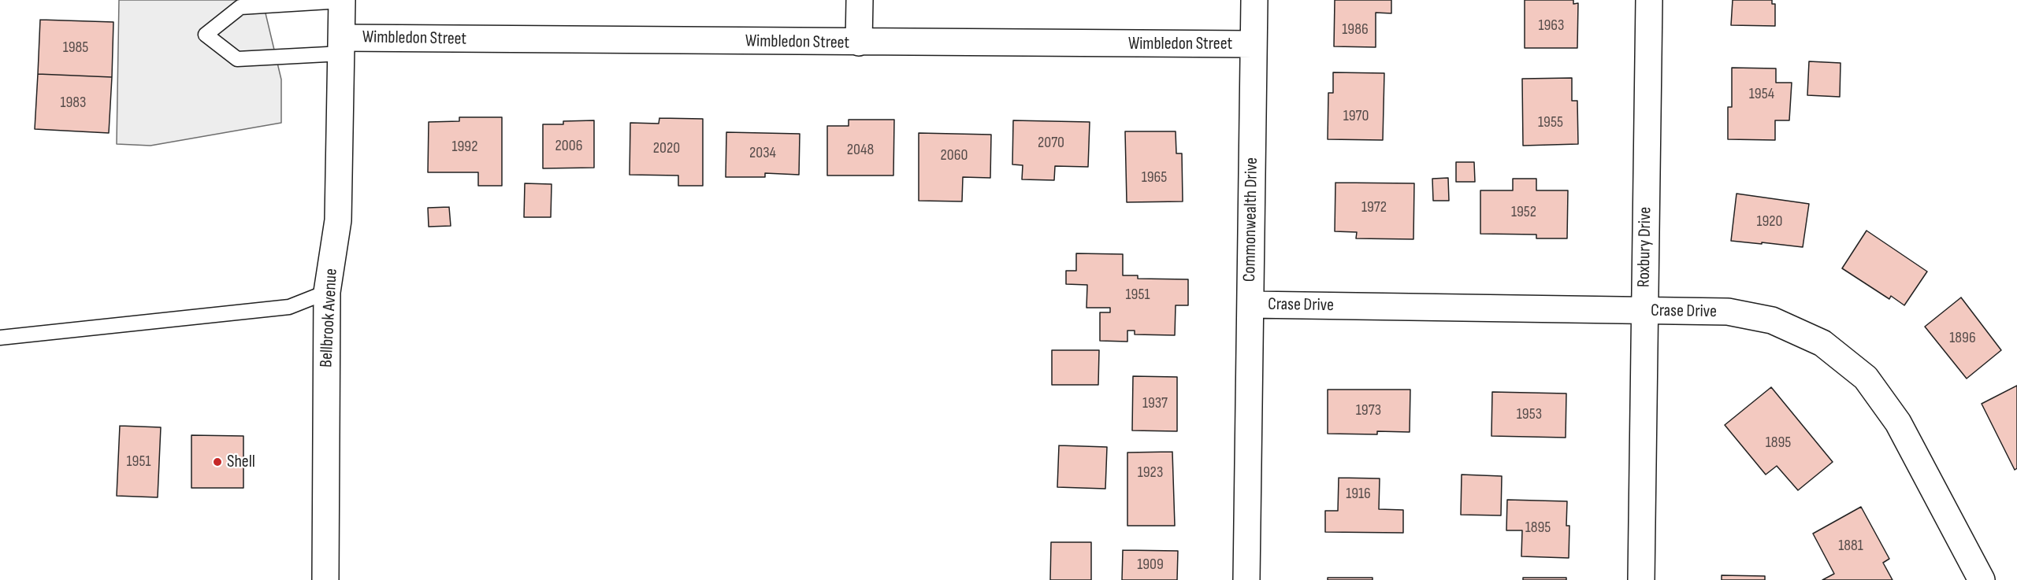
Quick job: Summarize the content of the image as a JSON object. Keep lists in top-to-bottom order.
{
  "streets": {
    "street": [
      "Wimbledon Street",
      "Commonwealth Drive",
      "Roxbury Drive",
      "Crase Drive",
      "Bellbrook Avenue"
    ]
  },
  "crossings": [
    ["Wimbledon Street", "Commonwealth Drive"],
    ["Wimbledon Street", "Bellbrook Avenue"],
    ["Commonwealth Drive", "Crase Drive"],
    ["Roxbury Drive", "Crase Drive"]
  ],
  "places": ["Shell"],
  "house_numbers": [
    "1963",
    "1986",
    "1985",
    "1954",
    "1983",
    "1970",
    "1955",
    "2070",
    "2006",
    "1992",
    "2020",
    "2048",
    "2034",
    "2060",
    "1965",
    "1972",
    "1952",
    "1920",
    "1951",
    "1896",
    "1937",
    "1973",
    "1953",
    "1895",
    "1951",
    "1923",
    "1916",
    "1895",
    "1881",
    "1909"
  ]
}
